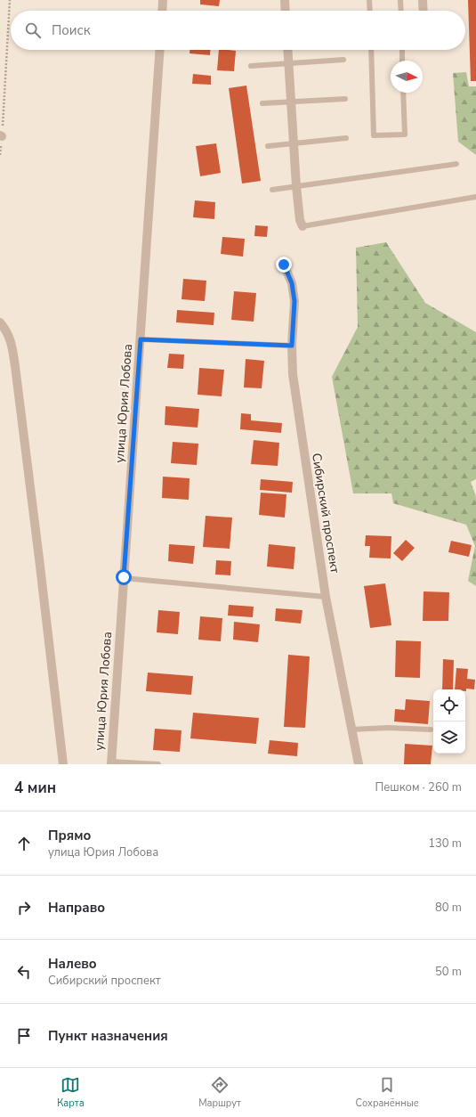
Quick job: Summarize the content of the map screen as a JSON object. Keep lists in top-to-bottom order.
{
  "streets": {
    "street": ["улица Юрия Лобова", "Сибирский проспект"]
  },
  "north": "right",
  "page": {
    "search": "Поиск",
    "heading": ["4 мин", "Пешком · 260 m"],
    "list": [
      ["Прямо", "улица Юрия Лобова", "130 m"],
      ["Направо", "80 m"],
      ["Налево", "Сибирский проспект", "50 m"],
      "Пункт назначения"
    ],
    "nav": ["Карта", "Маршрут", "Сохранённые"]
  }
}
